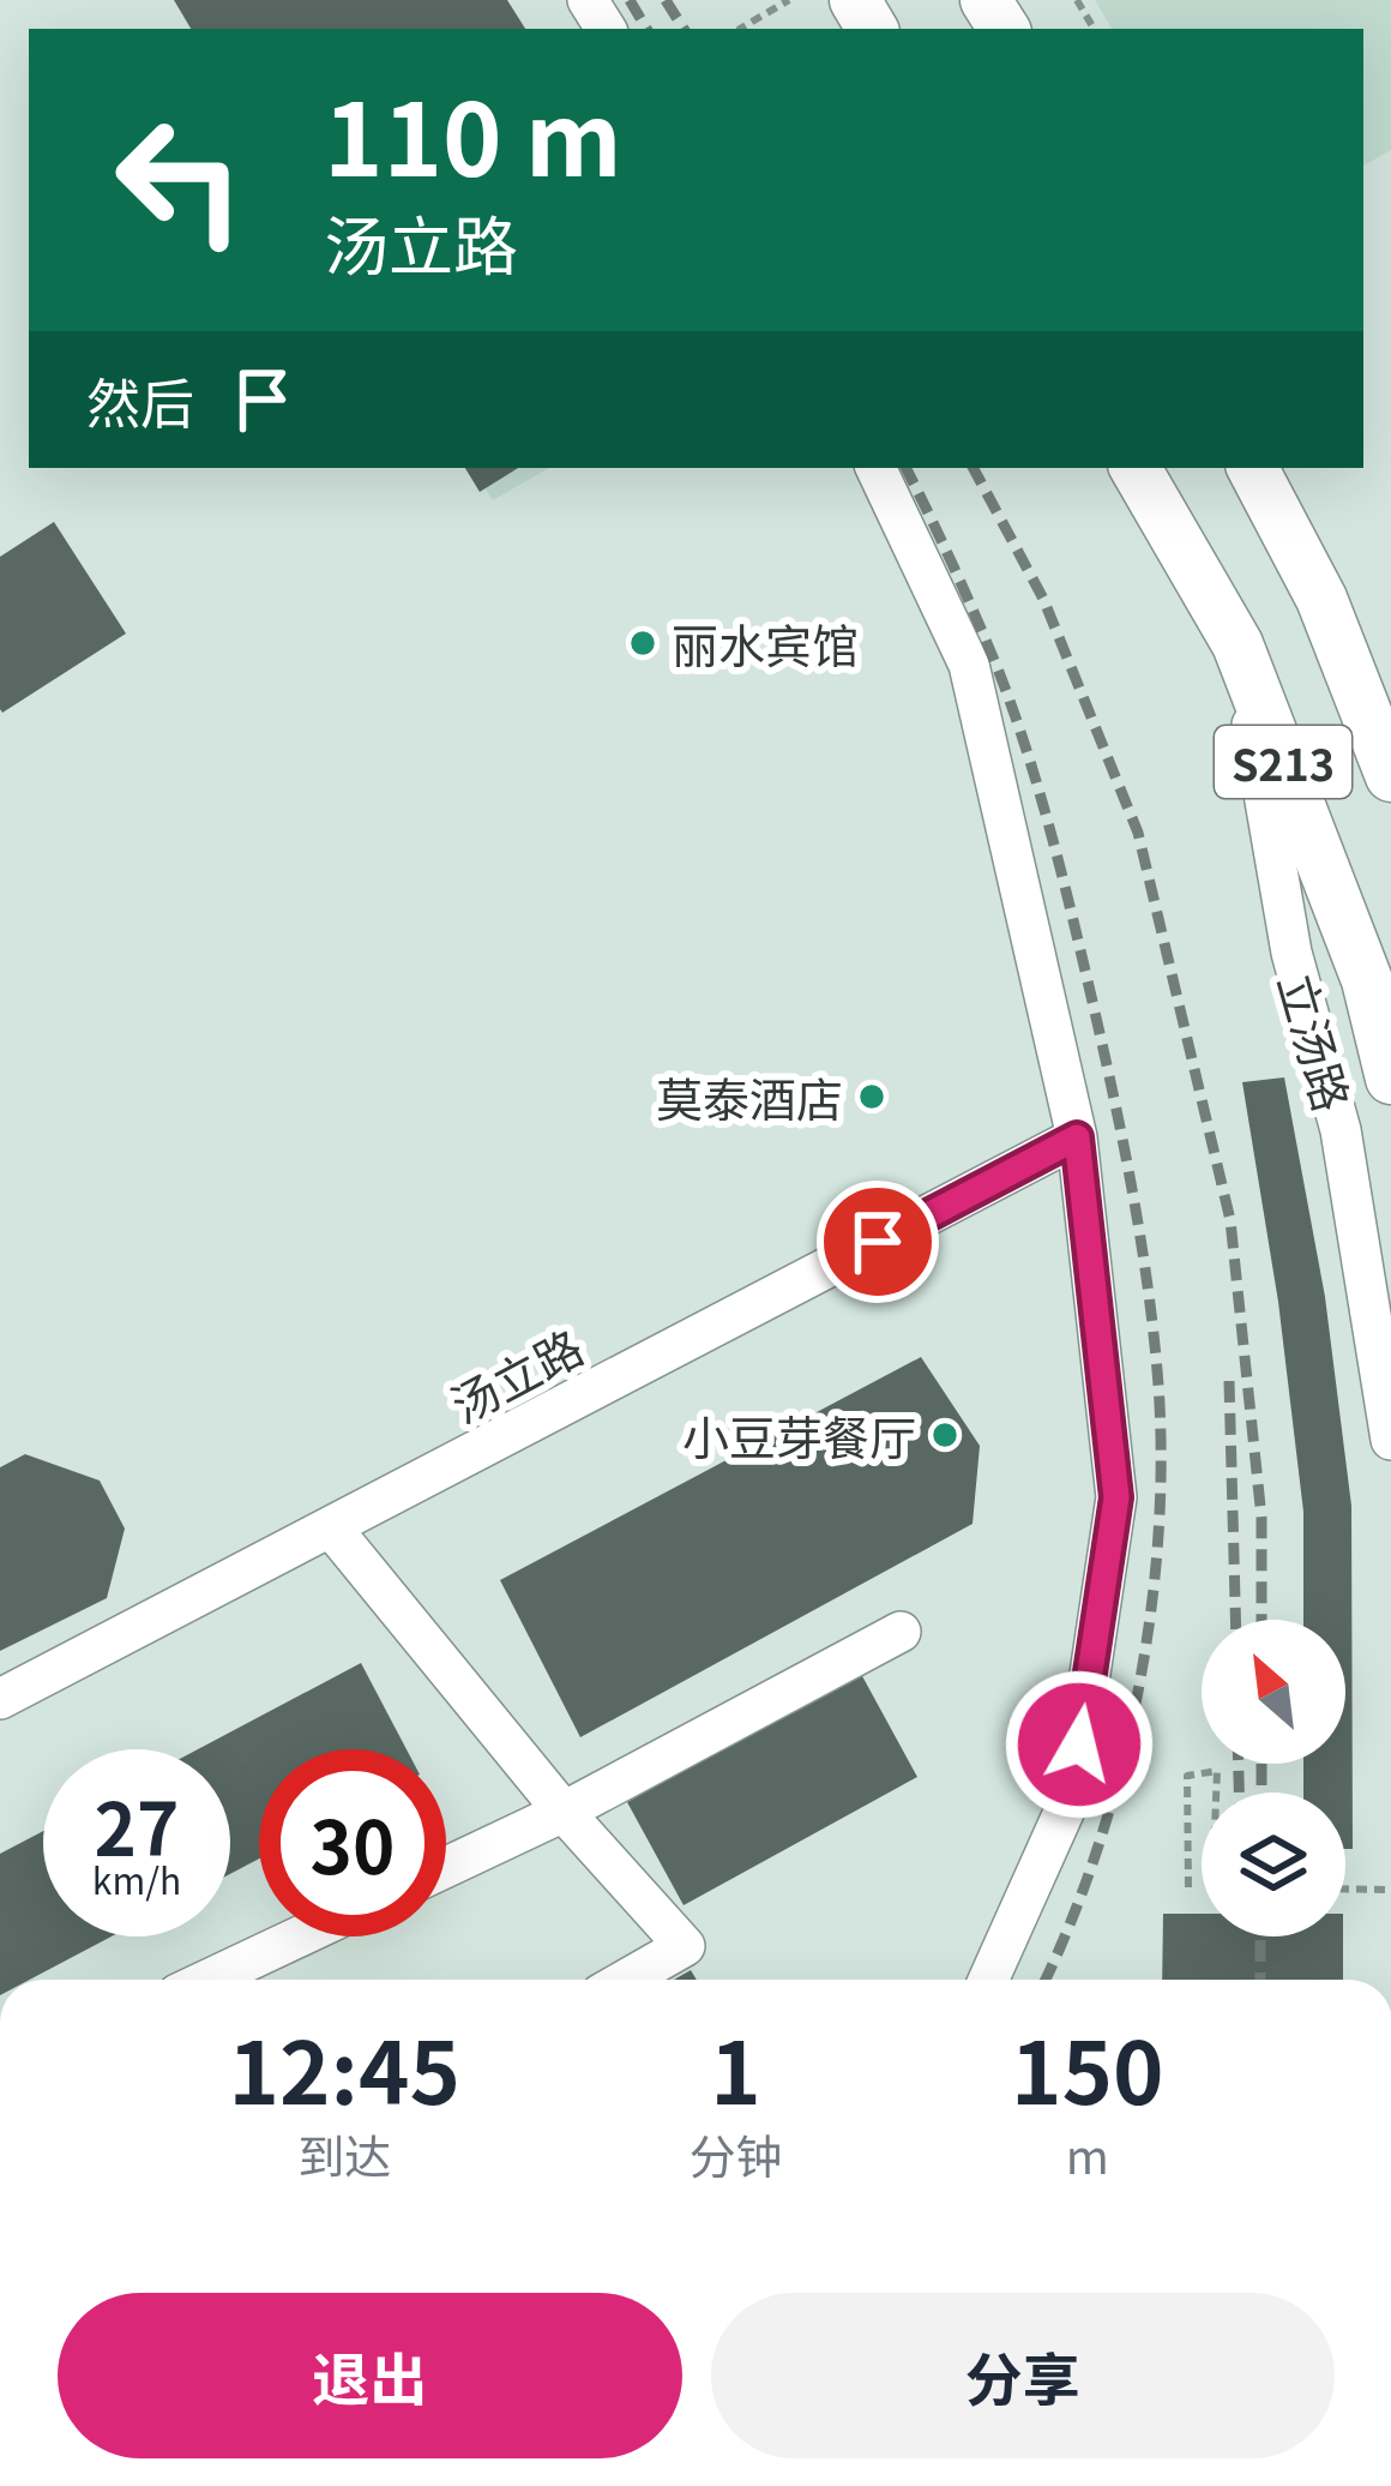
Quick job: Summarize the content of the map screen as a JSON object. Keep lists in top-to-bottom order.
{
  "streets": {
    "main road": ["S213", "立汤路"],
    "street": ["汤立路"]
  },
  "places": ["丽水宾馆", "莫泰酒店", "小豆芽餐厅"],
  "north": "top left",
  "page": {
    "turn": ["110 m", "汤立路"],
    "then": "然后",
    "speed": "27 km/h",
    "limit": "30",
    "eta": [
      "12:45",
      "到达",
      "1",
      "分钟",
      "150",
      "m"
    ],
    "buttons": ["退出", "分享"]
  }
}
